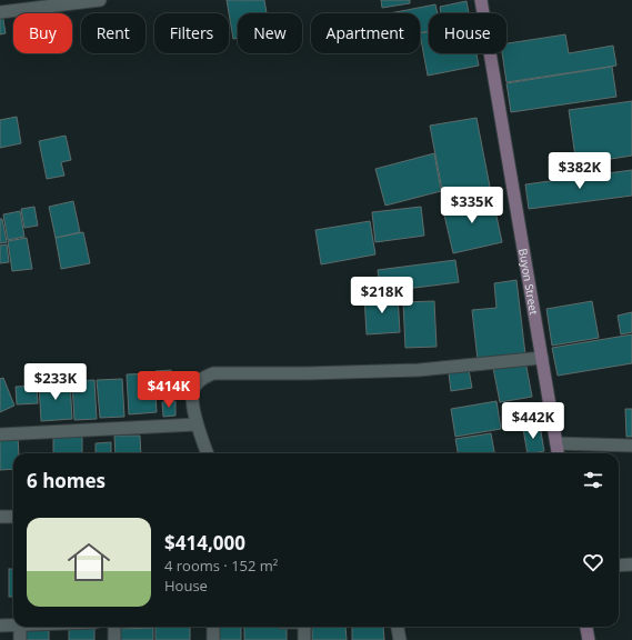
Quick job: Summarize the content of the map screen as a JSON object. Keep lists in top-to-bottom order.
{
  "streets": {
    "main road": ["Buyon Street"]
  },
  "page": {
    "chip": [
      "Buy",
      "Rent",
      "Filters",
      "New",
      "Apartment",
      "House"
    ],
    "price": [
      "$382K",
      "$335K",
      "$218K",
      "$233K",
      "$414K",
      "$442K"
    ],
    "heading": "6 homes",
    "list": [
      {
        "name": "$414,000",
        "note": "4 rooms · 152 m² · House"
      }
    ]
  }
}
